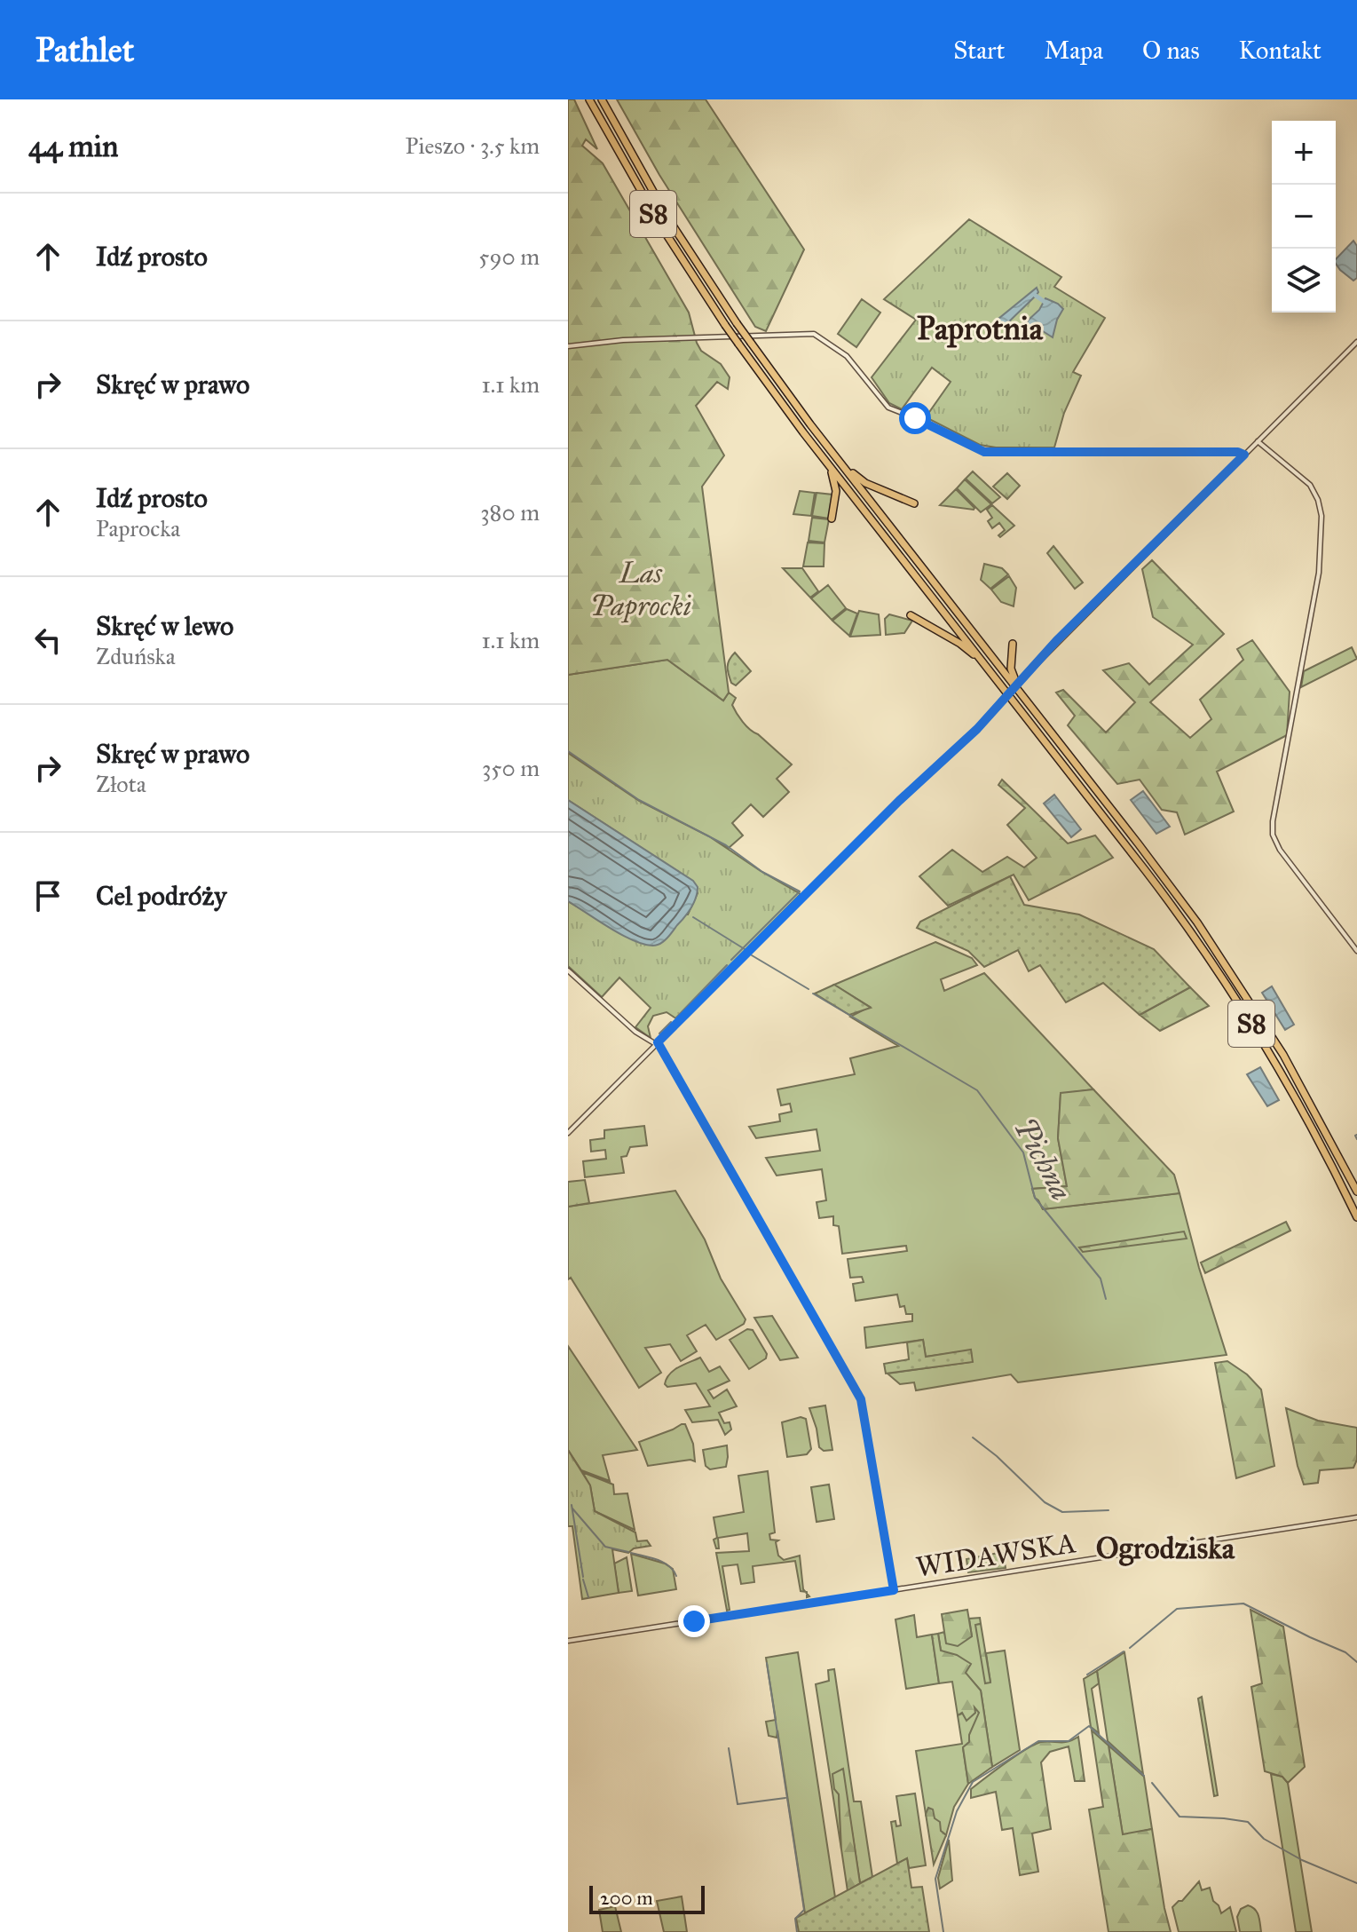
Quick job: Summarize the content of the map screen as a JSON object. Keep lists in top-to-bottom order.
{
  "streets": {
    "highway": ["S8"],
    "street": ["WIDAWSKA"]
  },
  "districts": ["Paprotnia", "Ogrodziska"],
  "water": ["Pichna"],
  "parks": ["Las Paprocki"],
  "scale_bar": "200 m",
  "page": {
    "header": "Pathlet",
    "nav": [
      "Start",
      "Mapa",
      "O nas",
      "Kontakt"
    ],
    "heading": ["44 min", "Pieszo · 3.5 km"],
    "map_buttons": ["+", "−"],
    "list": [
      ["Idź prosto", "590 m"],
      ["Skręć w prawo", "1.1 km"],
      ["Idź prosto", "Paprocka", "380 m"],
      ["Skręć w lewo", "Zduńska", "1.1 km"],
      ["Skręć w prawo", "Złota", "350 m"],
      "Cel podróży"
    ],
    "scale": "200 m"
  }
}
